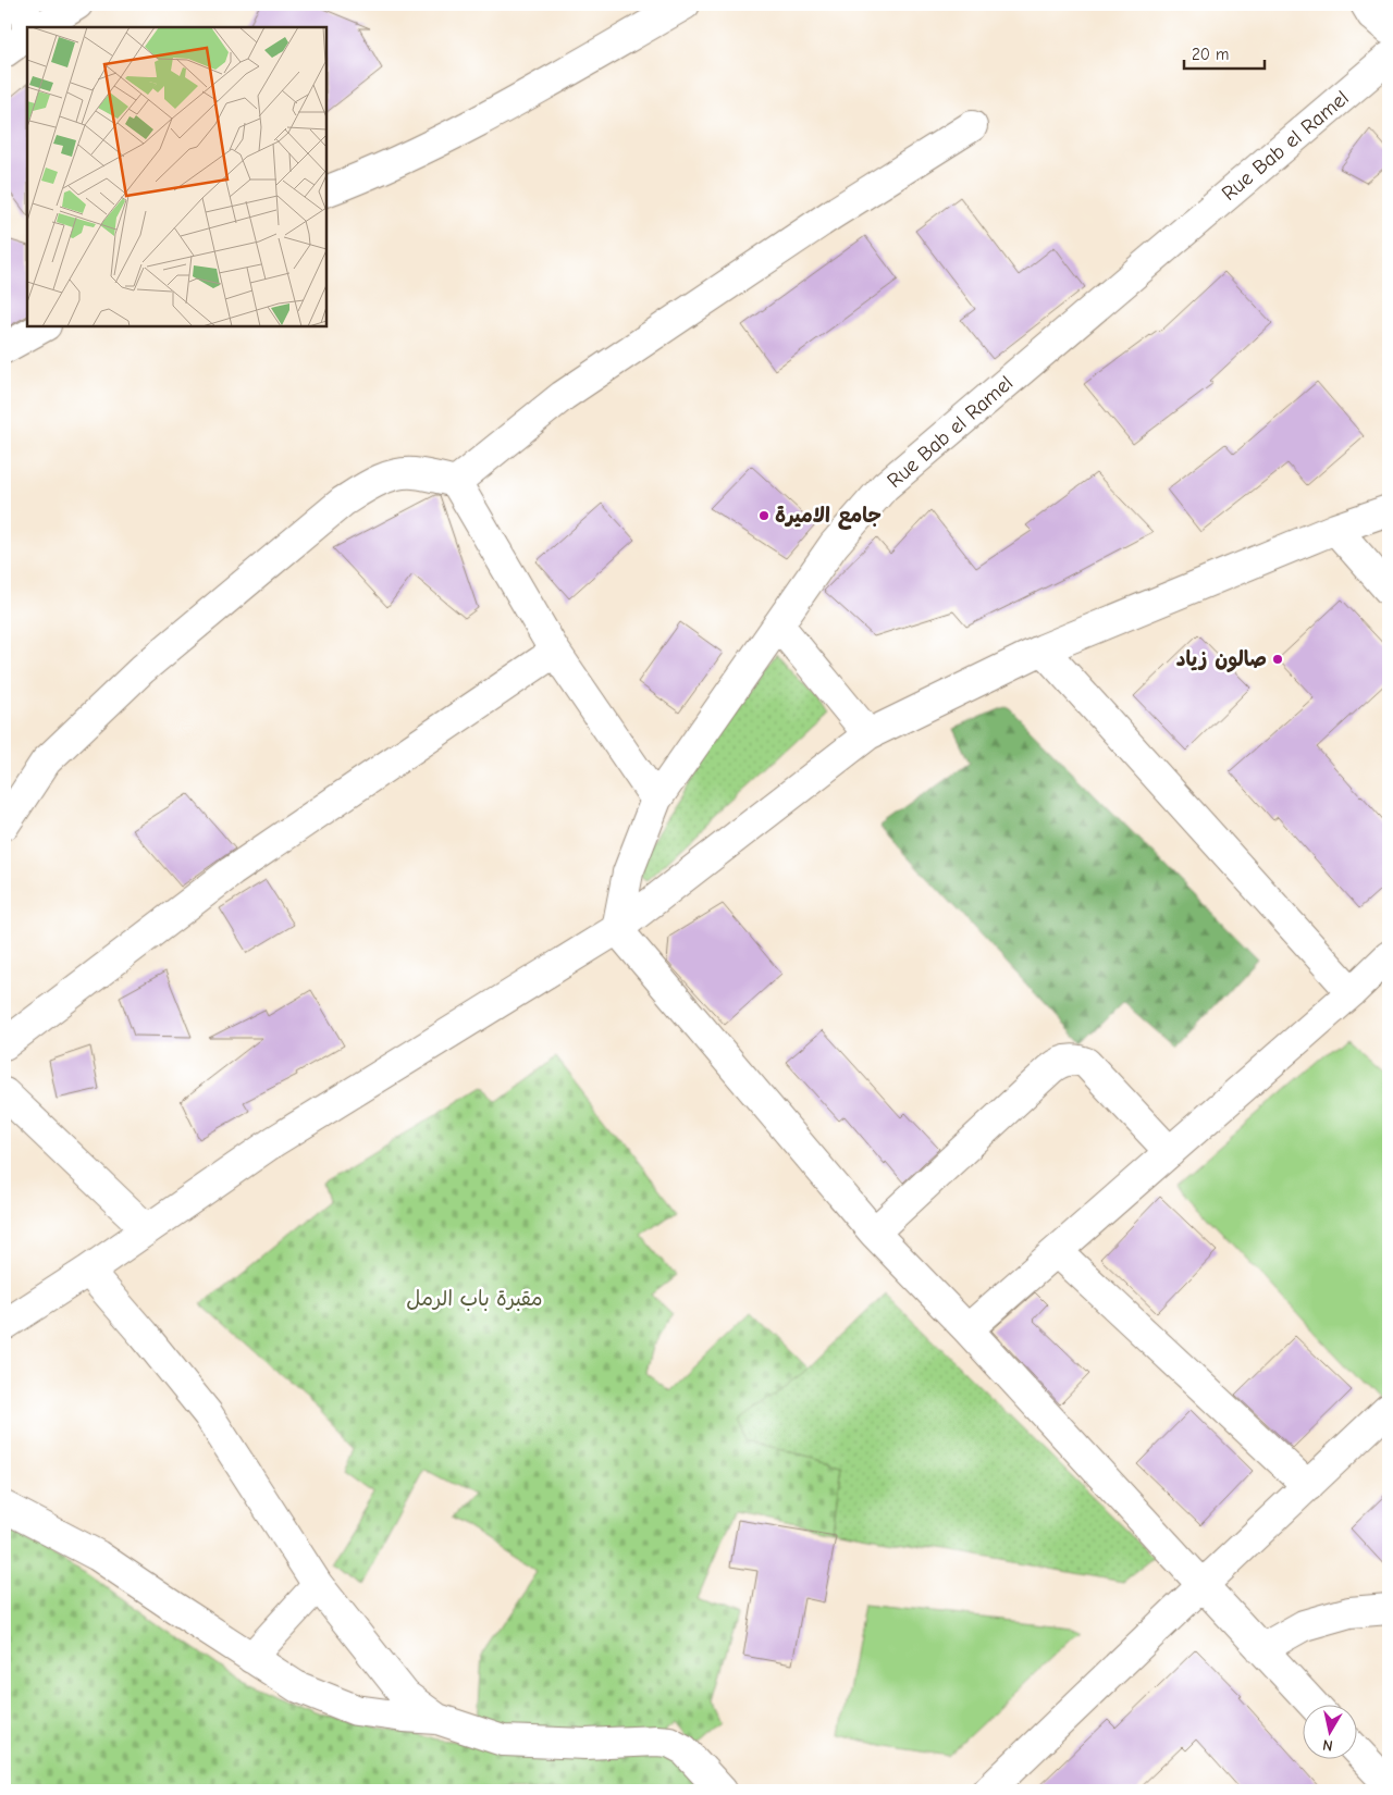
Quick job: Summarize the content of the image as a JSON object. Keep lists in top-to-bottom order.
{
  "streets": {
    "street": ["Rue Bab el Ramel"]
  },
  "parks": ["مقبرة باب الرمل"],
  "places": ["جامع الاميرة", "صالون زياد"],
  "scale_bar": "20 m",
  "north": "bottom"
}
